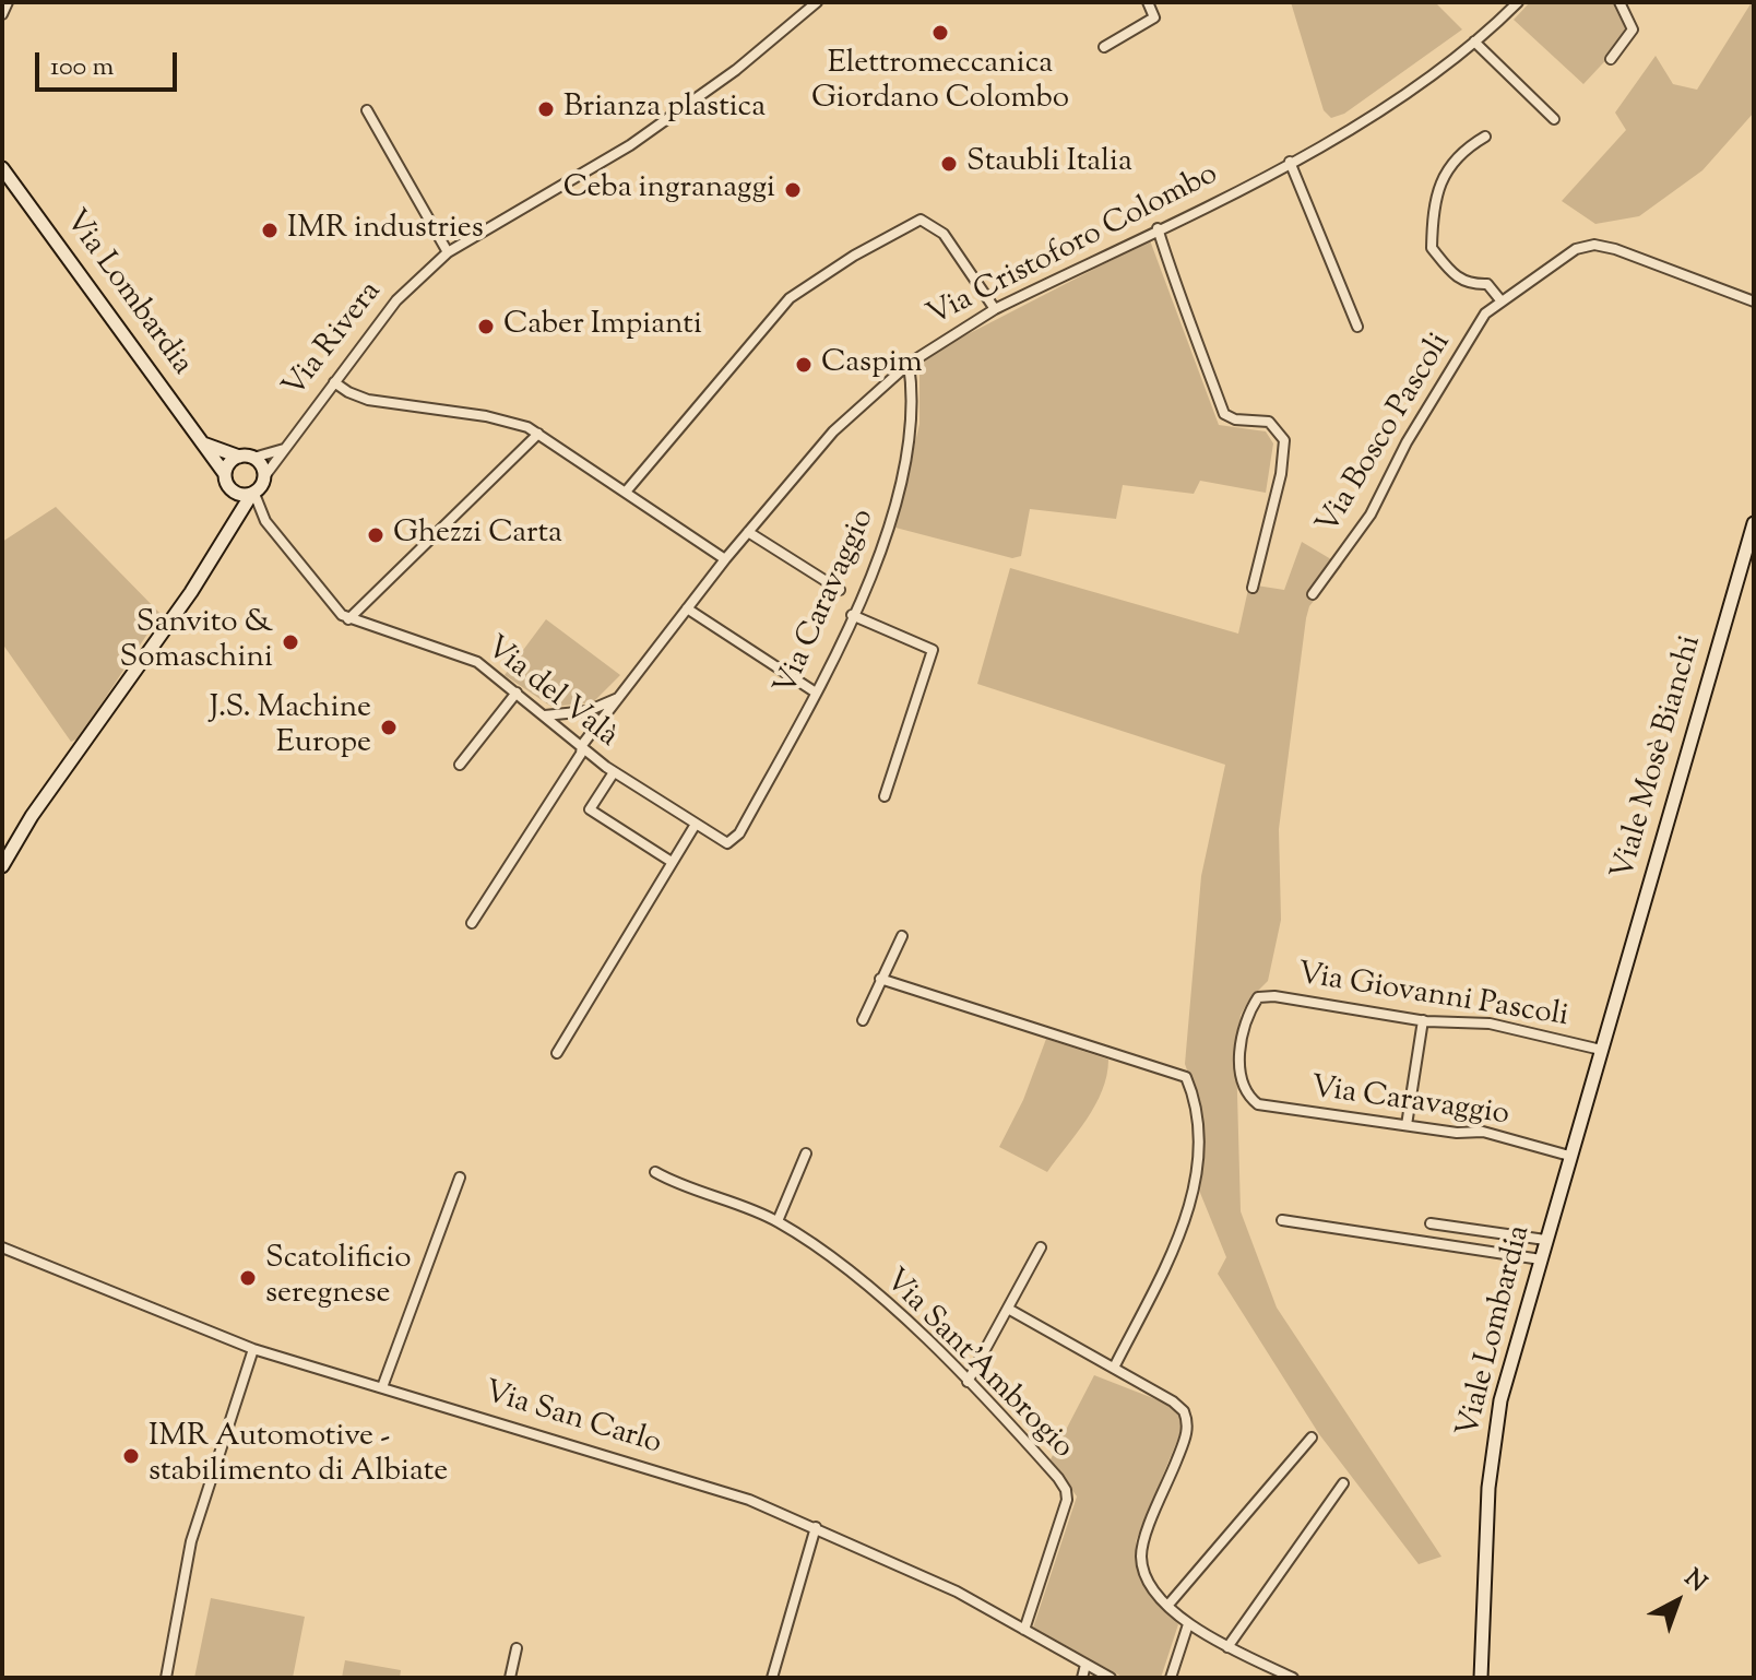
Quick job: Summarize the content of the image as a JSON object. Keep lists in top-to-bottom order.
{
  "streets": {
    "main road": ["Via Lombardia", "Viale Mosè Bianchi", "Viale Lombardia"],
    "street": [
      "Via Cristoforo Colombo",
      "Via Rivera",
      "Via Bosco Pascoli",
      "Via Caravaggio",
      "Via del Valà",
      "Via Giovanni Pascoli",
      "Via Sant'Ambrogio",
      "Via San Carlo"
    ]
  },
  "crossings": [
    ["Via Cristoforo Colombo", "Via Caravaggio"],
    ["Via Cristoforo Colombo", "Via del Valà"],
    ["Via Lombardia", "Via Rivera"],
    ["Via Caravaggio", "Via del Valà"],
    ["Via Caravaggio", "Via Giovanni Pascoli"],
    ["Via Caravaggio", "Viale Lombardia"],
    ["Viale Mosè Bianchi", "Viale Lombardia"],
    ["Via Giovanni Pascoli", "Viale Lombardia"],
    ["Via Sant'Ambrogio", "Via San Carlo"]
  ],
  "places": [
    "Elettromeccanica Giordano Colombo",
    "Brianza plastica",
    "Staubli Italia",
    "Ceba ingranaggi",
    "IMR industries",
    "Caber Impianti",
    "Caspim",
    "Ghezzi Carta",
    "Sanvito & Somaschini",
    "J.S. Machine Europe",
    "Scatolificio seregnese",
    "IMR Automotive - stabilimento di Albiate"
  ],
  "scale_bar": "100 m",
  "north": "top right"
}
